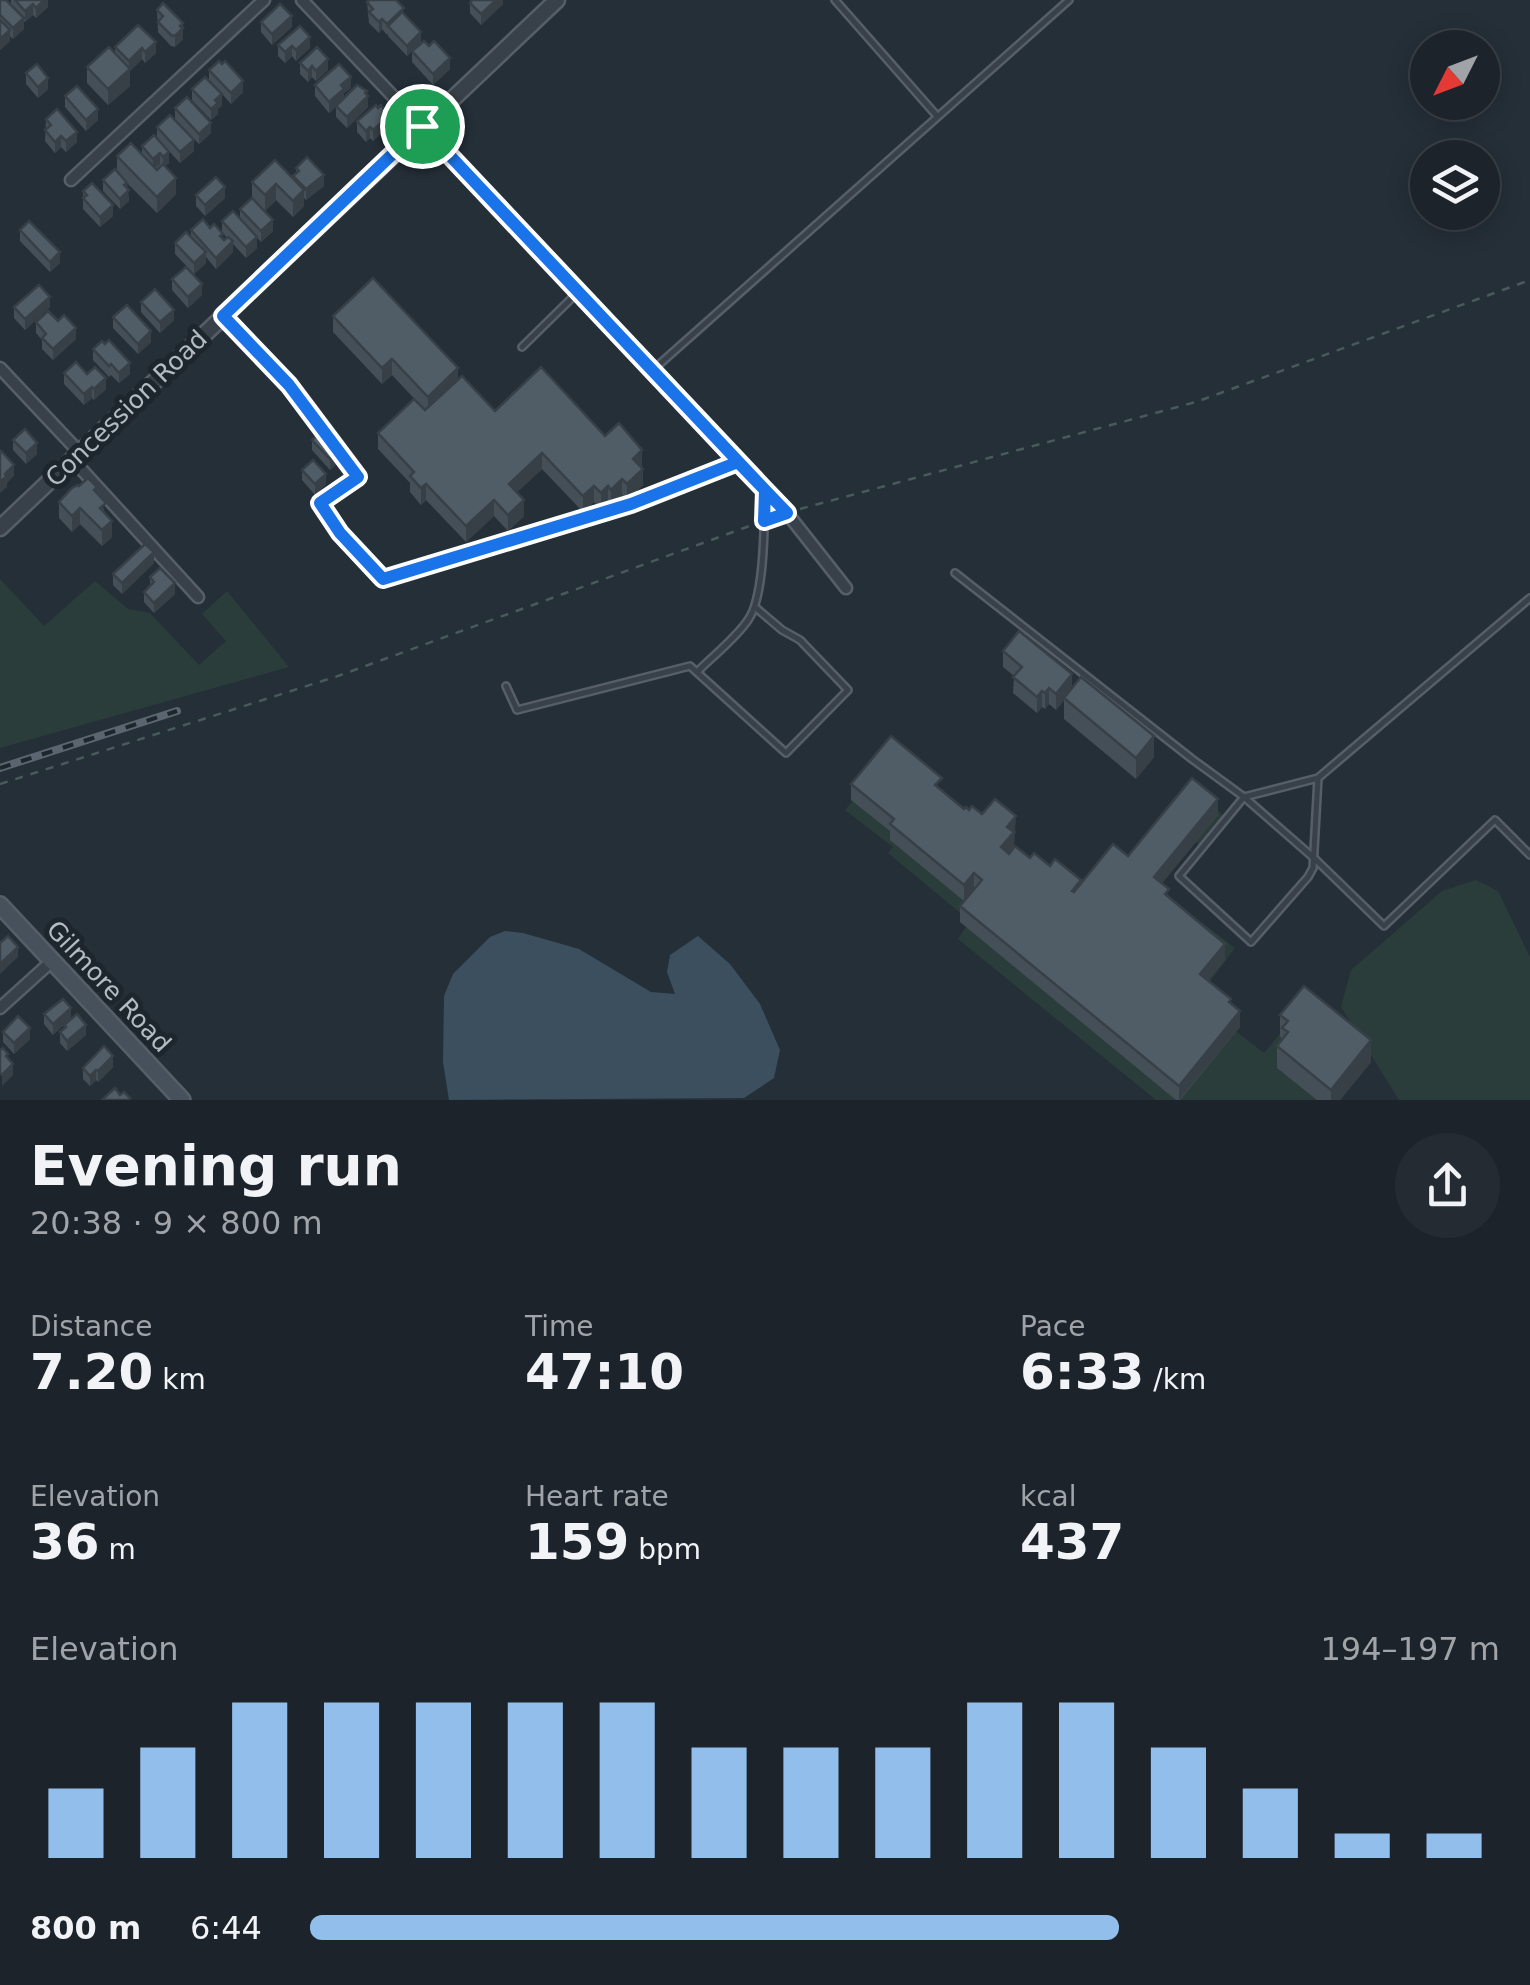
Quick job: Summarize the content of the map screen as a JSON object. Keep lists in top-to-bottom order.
{
  "streets": {
    "main road": ["Gilmore Road"],
    "street": ["Concession Road"]
  },
  "north": "bottom left",
  "page": {
    "heading": ["Evening run", "20:38 · 9 × 800 m"],
    "stats": [
      ["Distance", "7.20 km"],
      ["Time", "47:10"],
      ["Pace", "6:33 /km"],
      ["Elevation", "36 m"],
      ["Heart rate", "159 bpm"],
      ["kcal", "437"]
    ],
    "chart": ["Elevation", "194–197 m"],
    "list": [
      {
        "name": "800 m",
        "note": "6:44"
      }
    ]
  }
}
